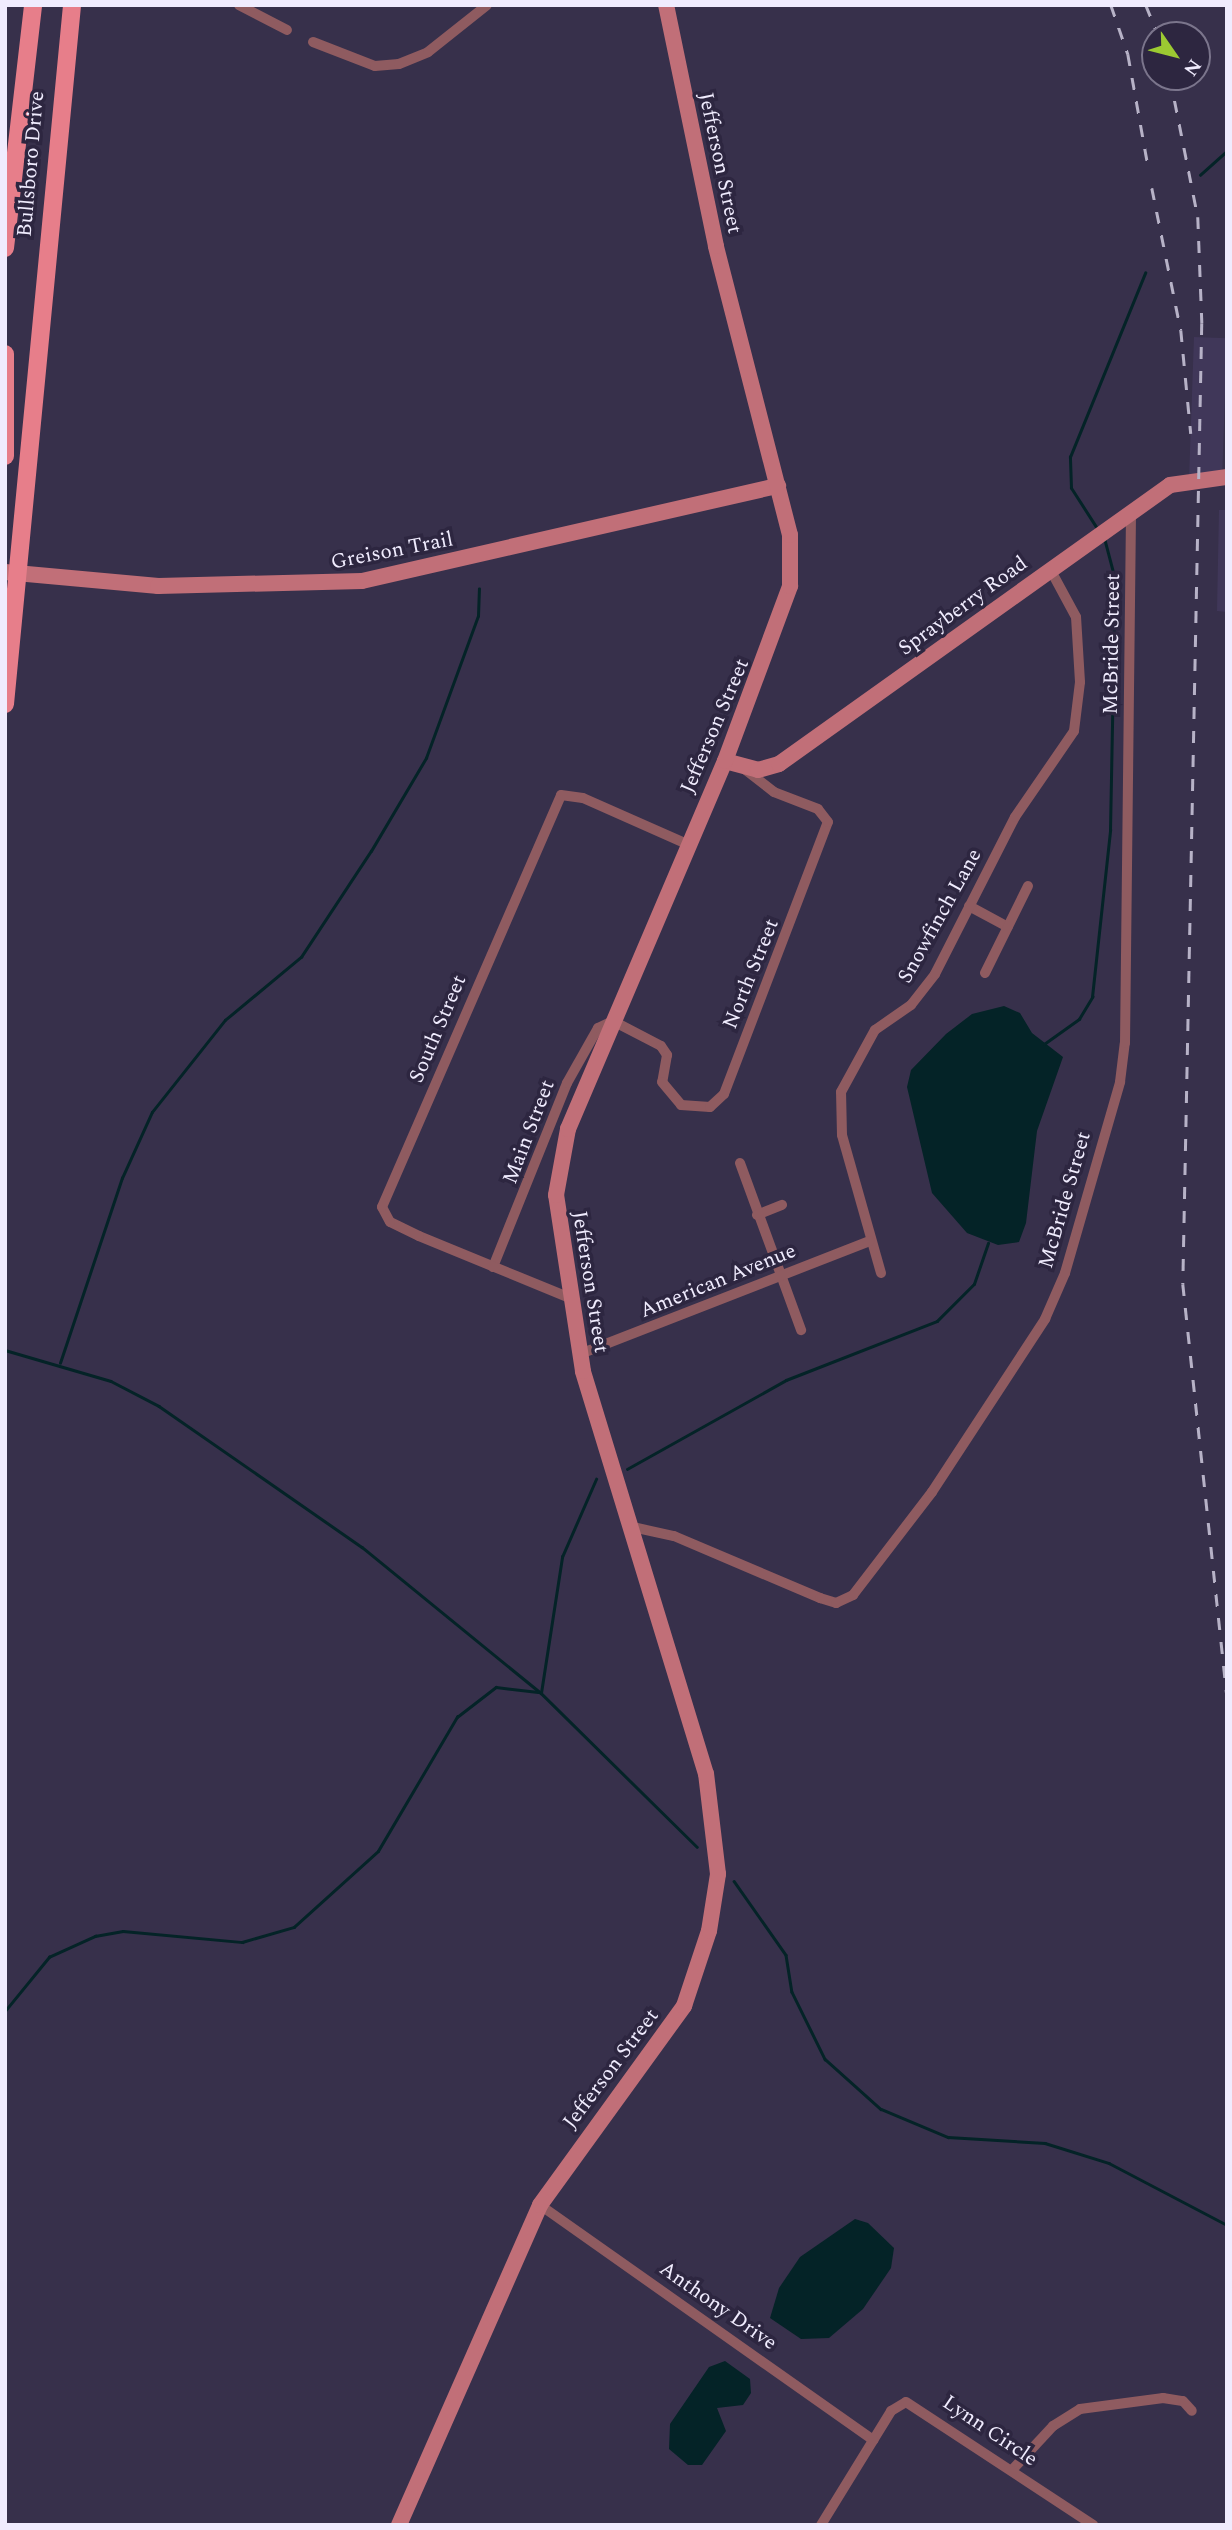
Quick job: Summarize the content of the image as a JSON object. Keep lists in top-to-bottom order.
{
  "streets": {
    "main road": ["Bullsboro Drive"],
    "street": [
      "Jefferson Street",
      "Greison Trail",
      "Sprayberry Road",
      "McBride Street",
      "Snowfinch Lane",
      "North Street",
      "South Street",
      "Main Street",
      "American Avenue",
      "Anthony Drive",
      "Lynn Circle"
    ]
  },
  "crossings": [
    ["Jefferson Street", "Greison Trail"],
    ["Jefferson Street", "Sprayberry Road"],
    ["Jefferson Street", "McBride Street"],
    ["Jefferson Street", "North Street"],
    ["Jefferson Street", "South Street"],
    ["Jefferson Street", "Main Street"],
    ["Jefferson Street", "American Avenue"],
    ["Jefferson Street", "Anthony Drive"],
    ["Bullsboro Drive", "Greison Trail"],
    ["Sprayberry Road", "McBride Street"],
    ["Sprayberry Road", "Snowfinch Lane"],
    ["Sprayberry Road", "North Street"],
    ["Snowfinch Lane", "American Avenue"],
    ["North Street", "Main Street"],
    ["South Street", "Main Street"],
    ["Anthony Drive", "Lynn Circle"]
  ],
  "north": "bottom right"
}
